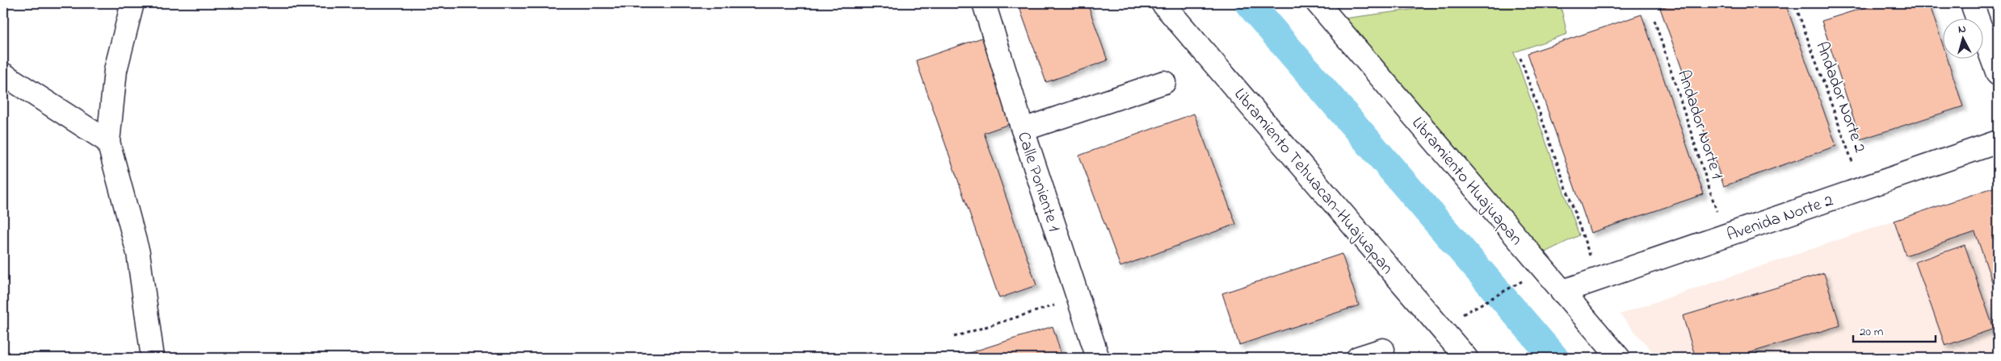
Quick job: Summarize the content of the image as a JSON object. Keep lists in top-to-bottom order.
{
  "streets": {
    "street": [
      "Libramiento Tehuacan-Huajuapan",
      "Libramiento Huajuapan",
      "Calle Poniente 1",
      "Avenida Norte 2"
    ],
    "path": ["Andador Norte 2", "Andador Norte 1"]
  },
  "crossings": [
    ["Andador Norte 2", "Avenida Norte 2"],
    ["Andador Norte 1", "Avenida Norte 2"],
    ["Libramiento Huajuapan", "Avenida Norte 2"]
  ],
  "scale_bar": "20 m",
  "north": "top"
}
